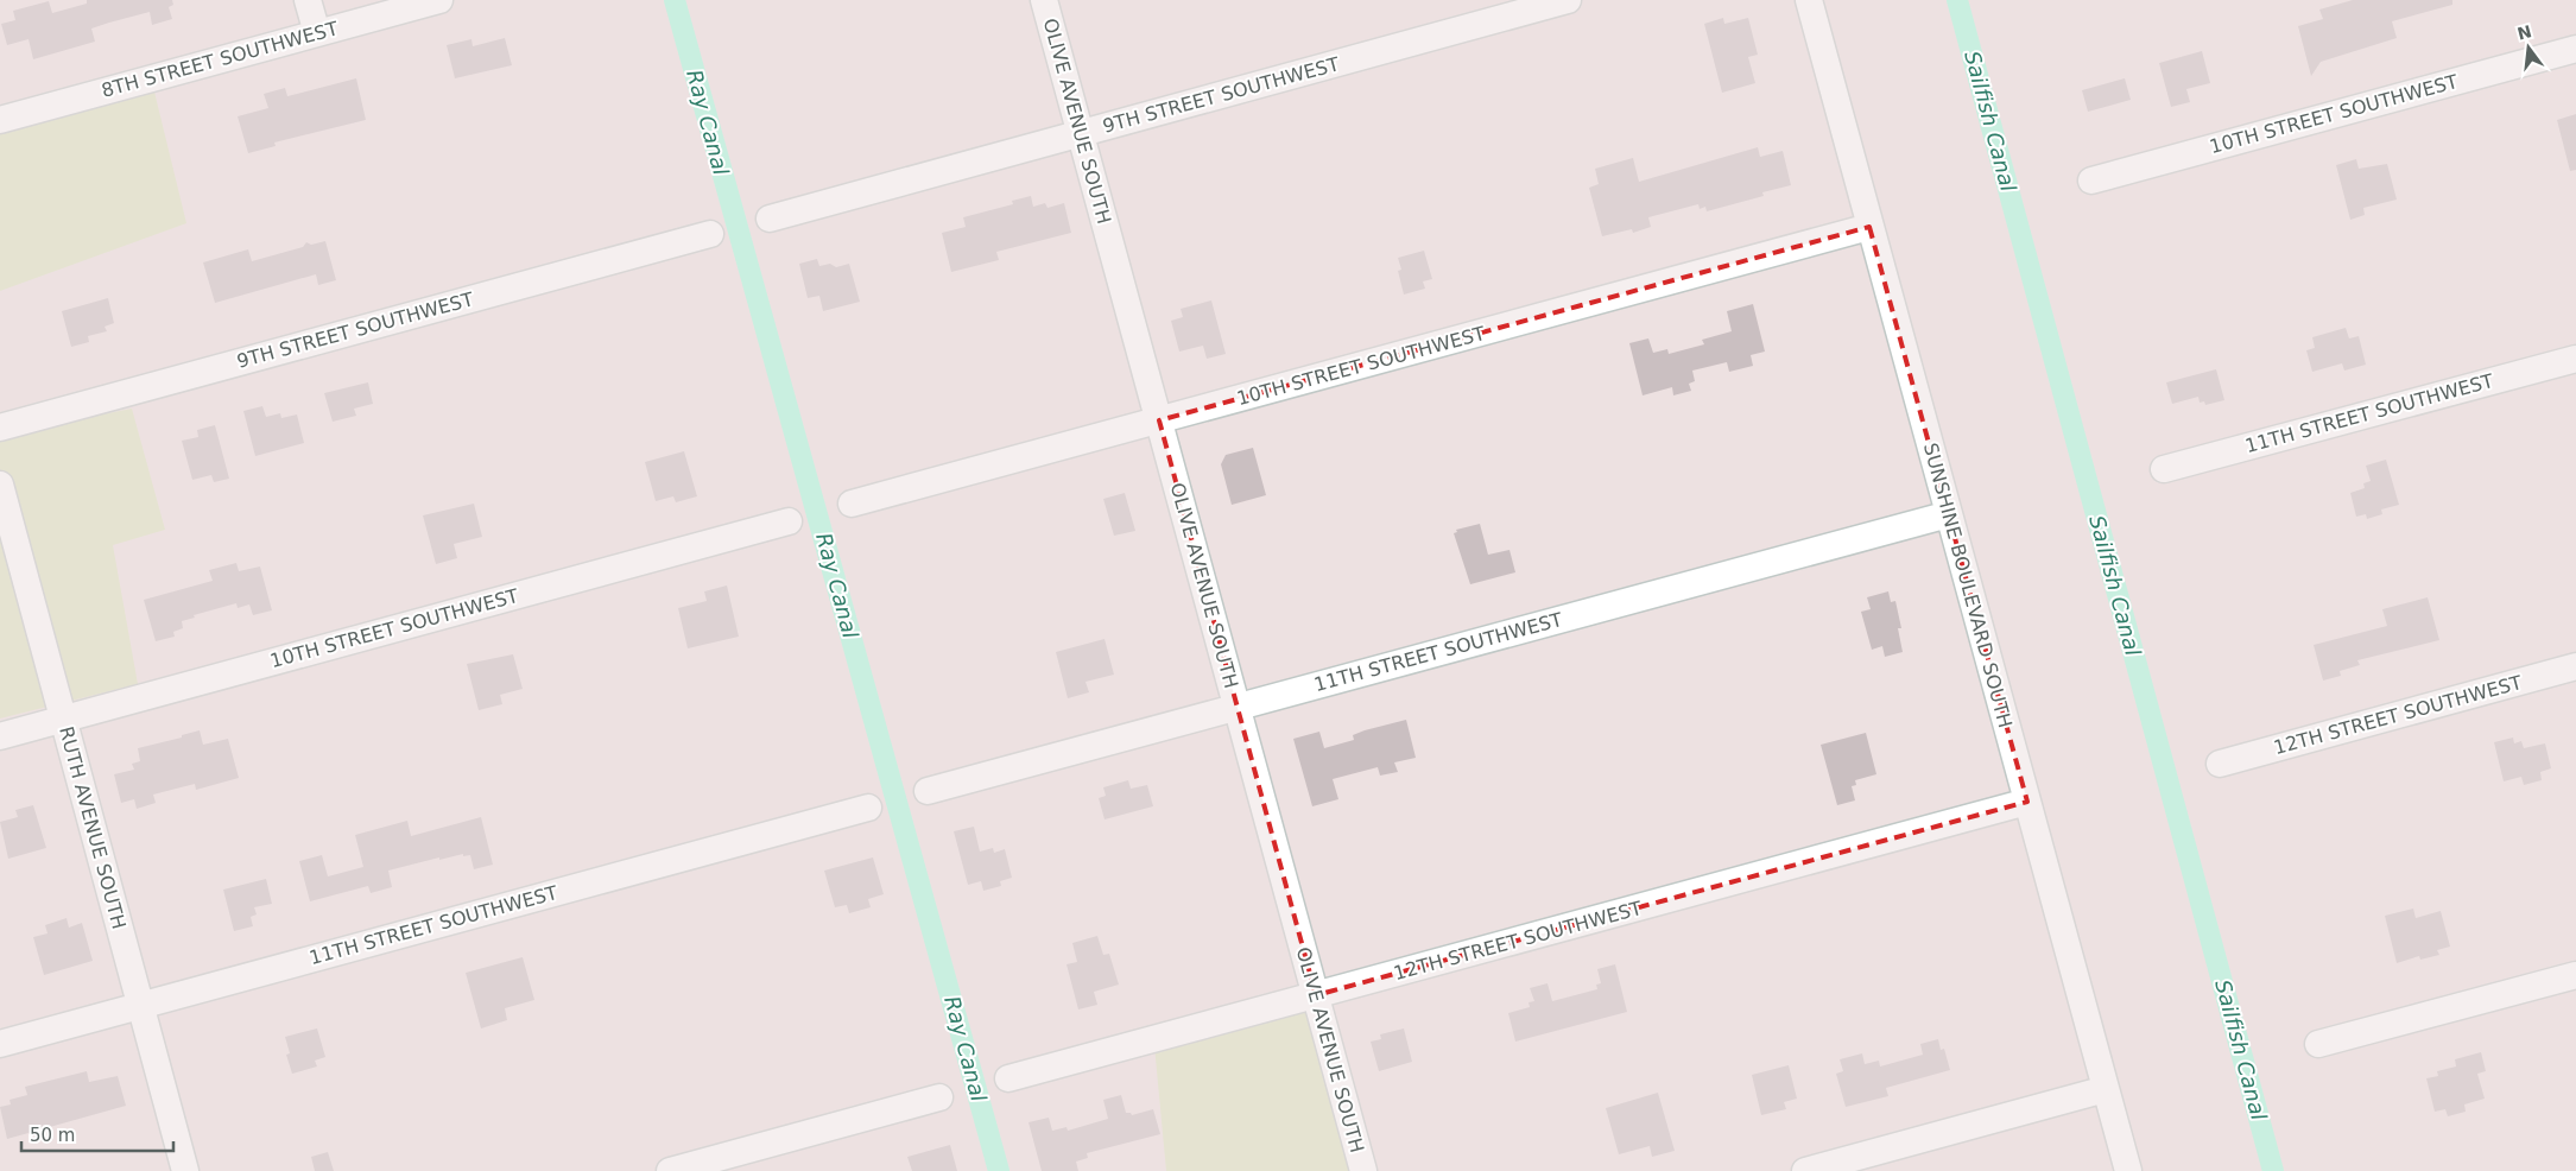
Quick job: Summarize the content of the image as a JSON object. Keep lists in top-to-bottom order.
{
  "streets": {
    "street": [
      "8TH STREET SOUTHWEST",
      "9TH STREET SOUTHWEST",
      "10TH STREET SOUTHWEST",
      "OLIVE AVENUE SOUTH",
      "11TH STREET SOUTHWEST",
      "SUNSHINE BOULEVARD SOUTH",
      "12TH STREET SOUTHWEST",
      "RUTH AVENUE SOUTH"
    ]
  },
  "crossings": [
    ["9TH STREET SOUTHWEST", "OLIVE AVENUE SOUTH"],
    ["10TH STREET SOUTHWEST", "OLIVE AVENUE SOUTH"],
    ["10TH STREET SOUTHWEST", "SUNSHINE BOULEVARD SOUTH"],
    ["10TH STREET SOUTHWEST", "RUTH AVENUE SOUTH"],
    ["OLIVE AVENUE SOUTH", "11TH STREET SOUTHWEST"],
    ["OLIVE AVENUE SOUTH", "12TH STREET SOUTHWEST"],
    ["11TH STREET SOUTHWEST", "SUNSHINE BOULEVARD SOUTH"],
    ["11TH STREET SOUTHWEST", "RUTH AVENUE SOUTH"],
    ["SUNSHINE BOULEVARD SOUTH", "12TH STREET SOUTHWEST"]
  ],
  "water": ["Sailfish Canal", "Ray Canal"],
  "scale_bar": "50 m",
  "north": "top"
}
